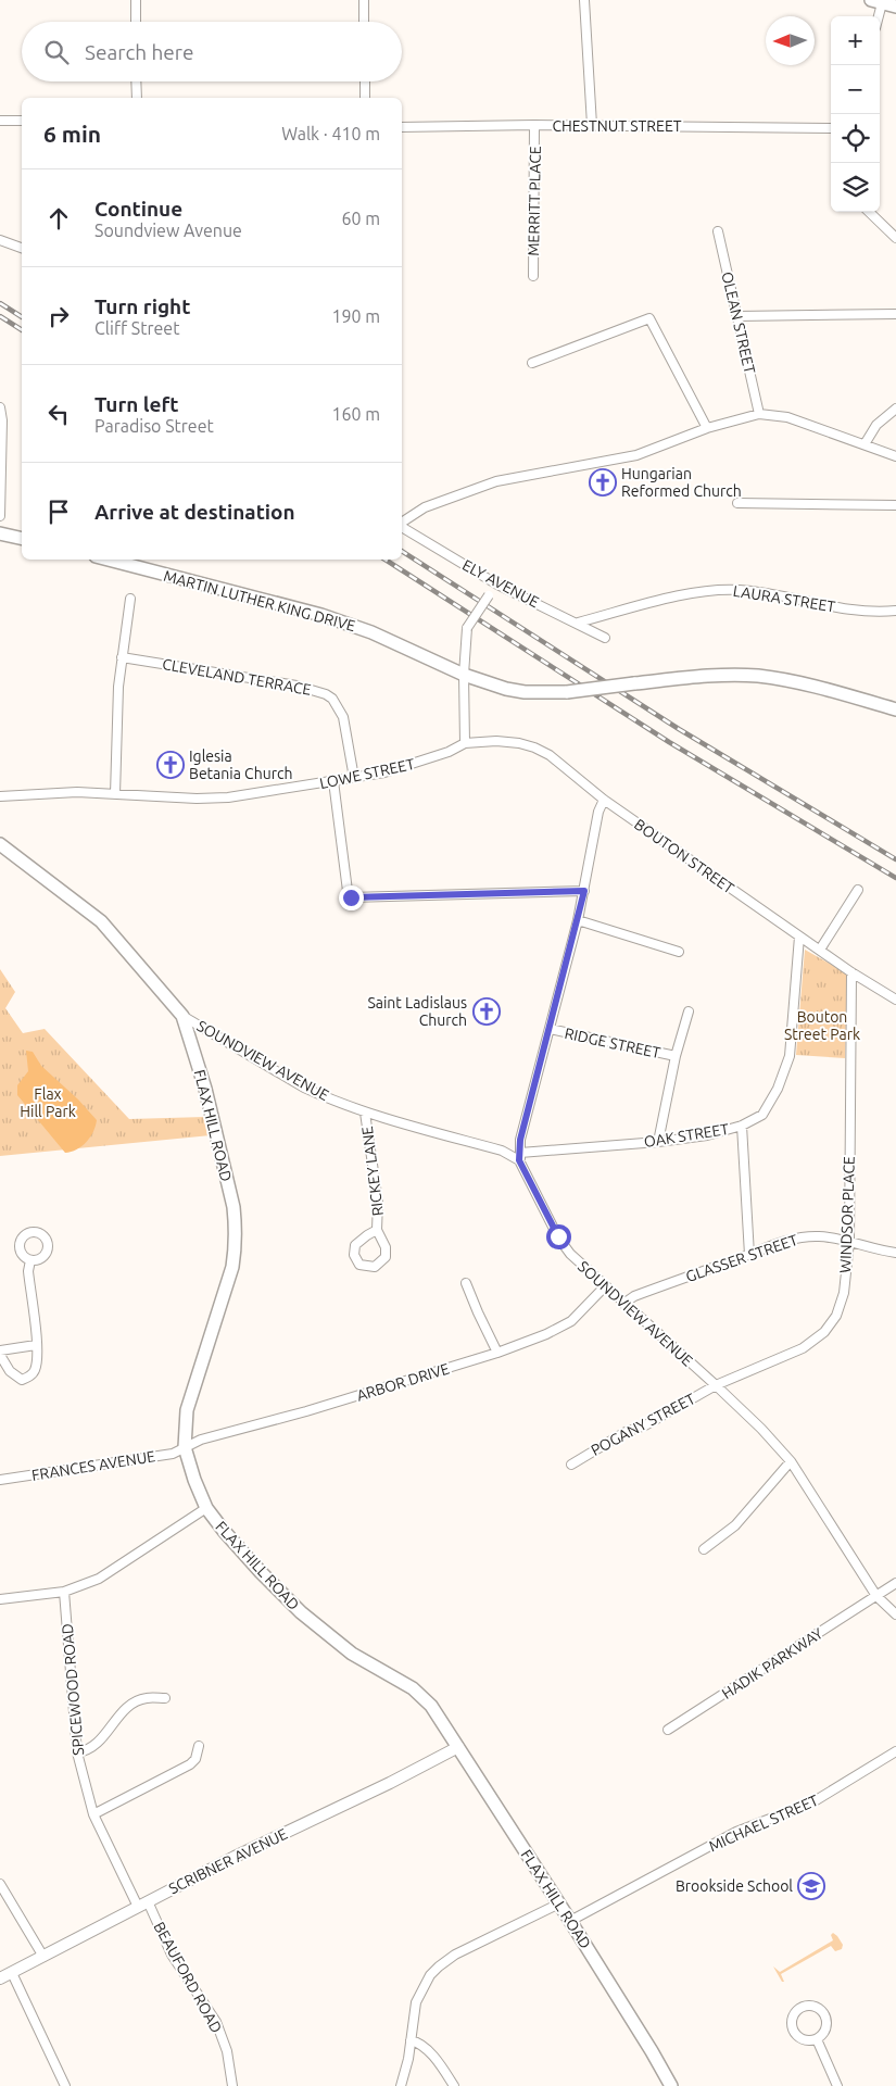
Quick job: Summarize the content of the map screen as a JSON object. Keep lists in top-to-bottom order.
{
  "streets": {
    "main road": ["MARTIN LUTHER KING DRIVE", "FLAX HILL ROAD"],
    "street": [
      "CHESTNUT STREET",
      "MERRITT PLACE",
      "OLEAN STREET",
      "ELY AVENUE",
      "LAURA STREET",
      "CLEVELAND TERRACE",
      "LOWE STREET",
      "BOUTON STREET",
      "RIDGE STREET",
      "SOUNDVIEW AVENUE",
      "OAK STREET",
      "RICKEY LANE",
      "WINDSOR PLACE",
      "GLASSER STREET",
      "ARBOR DRIVE",
      "POGANY STREET",
      "FRANCES AVENUE",
      "HADIK PARKWAY",
      "SPICEWOOD ROAD",
      "MICHAEL STREET",
      "SCRIBNER AVENUE",
      "BEAUFORD ROAD"
    ]
  },
  "crossings": [
    ["CHESTNUT STREET", "MERRITT PLACE"],
    ["ELY AVENUE", "LAURA STREET"],
    ["CLEVELAND TERRACE", "LOWE STREET"],
    ["LOWE STREET", "BOUTON STREET"],
    ["BOUTON STREET", "OAK STREET"],
    ["BOUTON STREET", "WINDSOR PLACE"],
    ["SOUNDVIEW AVENUE", "FLAX HILL ROAD"],
    ["SOUNDVIEW AVENUE", "OAK STREET"],
    ["SOUNDVIEW AVENUE", "RICKEY LANE"],
    ["SOUNDVIEW AVENUE", "WINDSOR PLACE"],
    ["SOUNDVIEW AVENUE", "GLASSER STREET"],
    ["SOUNDVIEW AVENUE", "ARBOR DRIVE"],
    ["SOUNDVIEW AVENUE", "POGANY STREET"],
    ["SOUNDVIEW AVENUE", "HADIK PARKWAY"],
    ["FLAX HILL ROAD", "ARBOR DRIVE"],
    ["FLAX HILL ROAD", "FRANCES AVENUE"],
    ["FLAX HILL ROAD", "MICHAEL STREET"],
    ["FLAX HILL ROAD", "SCRIBNER AVENUE"],
    ["WINDSOR PLACE", "GLASSER STREET"],
    ["WINDSOR PLACE", "POGANY STREET"],
    ["ARBOR DRIVE", "FRANCES AVENUE"],
    ["SPICEWOOD ROAD", "SCRIBNER AVENUE"],
    ["SPICEWOOD ROAD", "BEAUFORD ROAD"],
    ["SCRIBNER AVENUE", "BEAUFORD ROAD"]
  ],
  "parks": ["Bouton Street Park", "Flax Hill Park"],
  "places": {
    "church": ["Hungarian Reformed Church", "Iglesia Betania Church", "Saint Ladislaus Church"],
    "school or university": ["Brookside School"]
  },
  "north": "left",
  "page": {
    "map_buttons": ["+", "−"],
    "search": "Search here",
    "heading": ["6 min", "Walk · 410 m"],
    "list": [
      ["Continue", "Soundview Avenue", "60 m"],
      ["Turn right", "Cliff Street", "190 m"],
      ["Turn left", "Paradiso Street", "160 m"],
      "Arrive at destination"
    ]
  }
}
